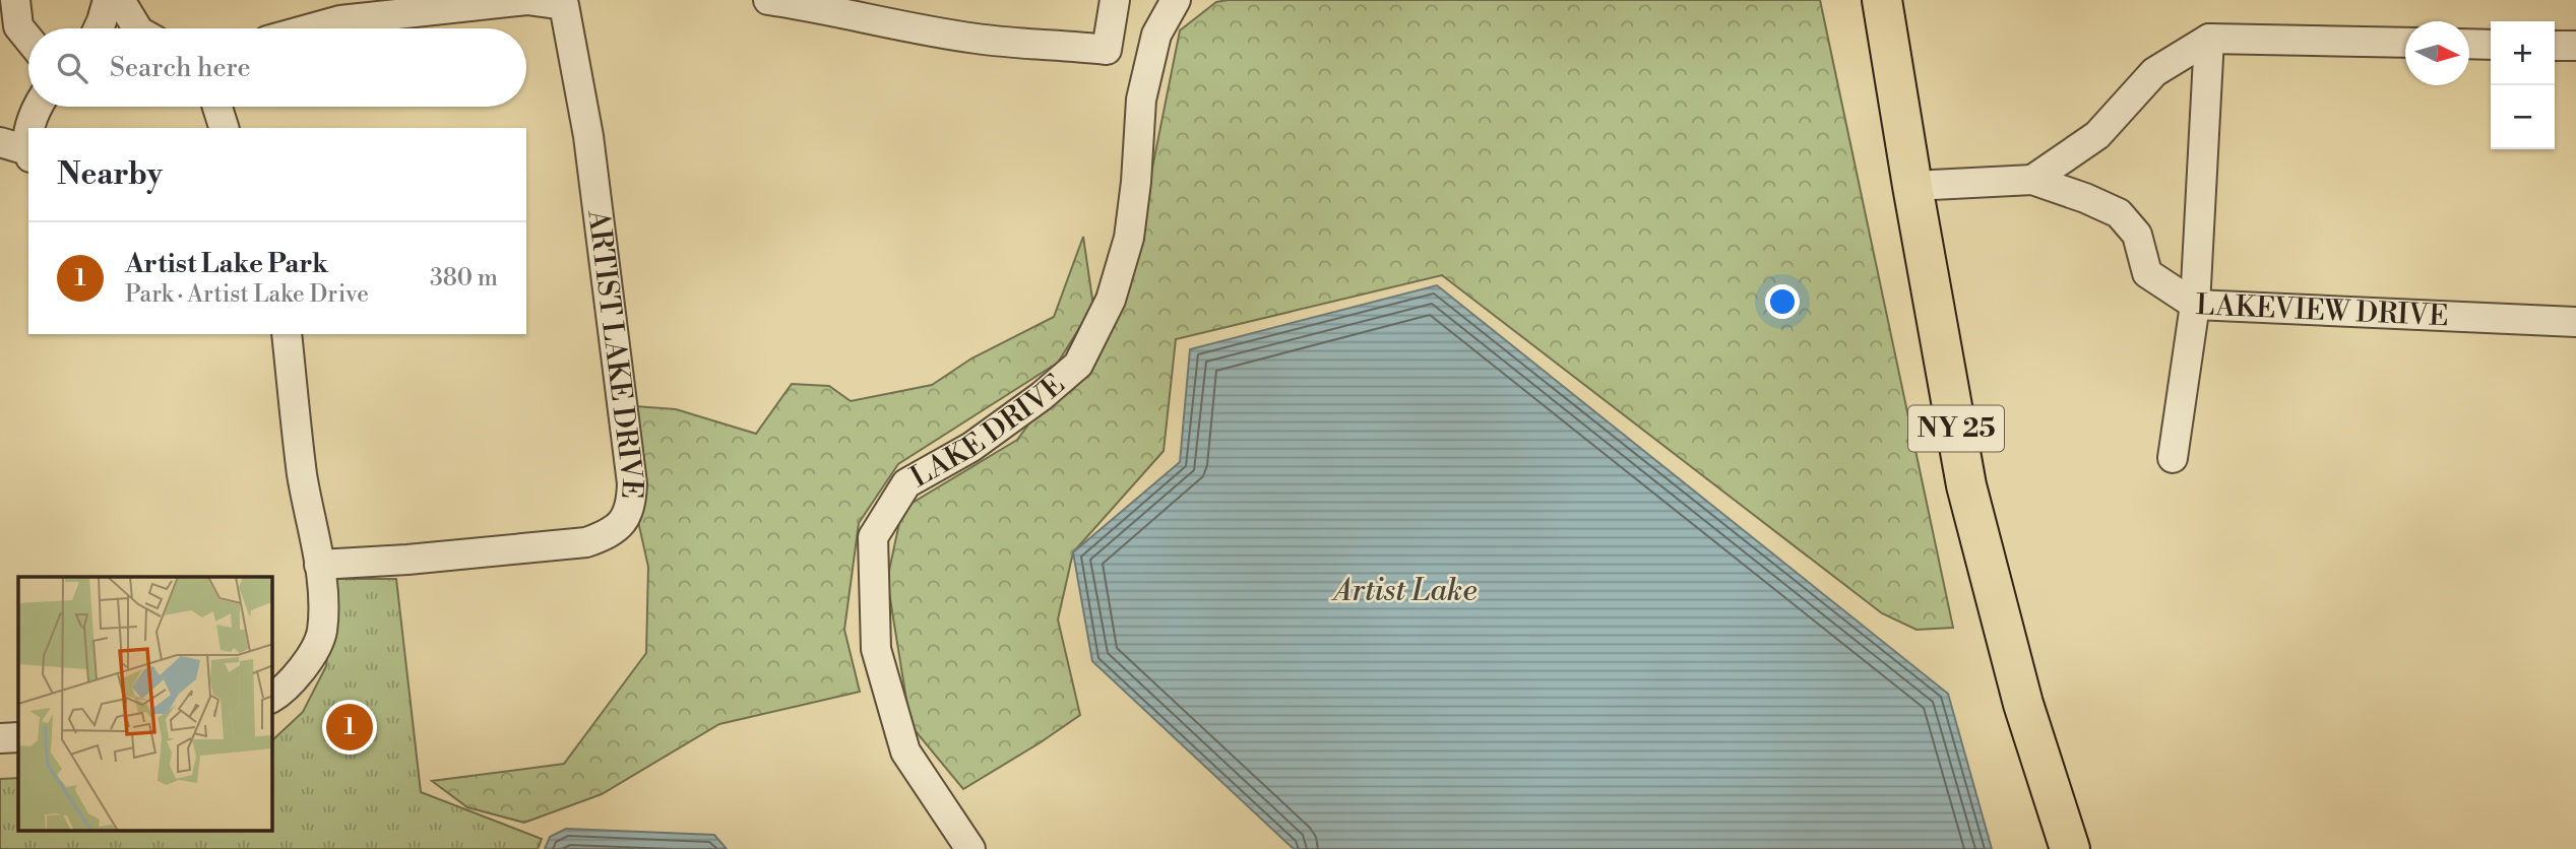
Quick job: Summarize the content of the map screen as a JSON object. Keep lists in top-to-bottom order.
{
  "streets": {
    "main road": ["NY 25"],
    "street": ["LAKEVIEW DRIVE", "ARTIST LAKE DRIVE", "LAKE DRIVE"]
  },
  "crossings": [
    ["LAKEVIEW DRIVE", "NY 25"]
  ],
  "water": ["Artist Lake"],
  "north": "right",
  "page": {
    "map_buttons": ["+", "−"],
    "search": "Search here",
    "heading": "Nearby",
    "list": [
      {
        "mark": "1",
        "name": "Artist Lake Park",
        "note": "Park · Artist Lake Drive",
        "value": "380 m"
      }
    ],
    "pins": "1"
  }
}
